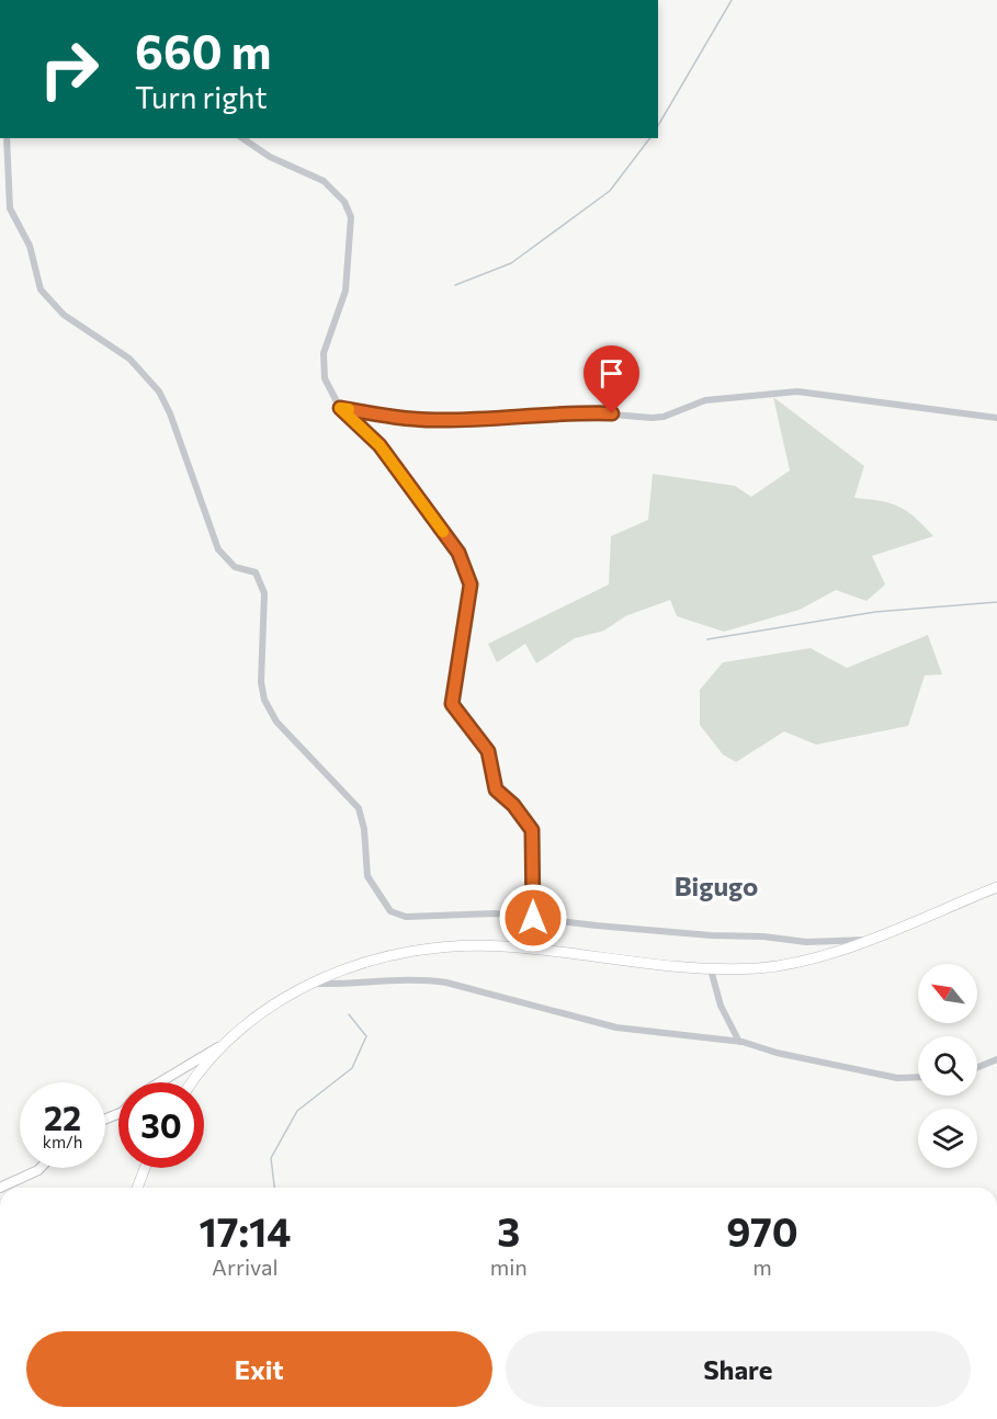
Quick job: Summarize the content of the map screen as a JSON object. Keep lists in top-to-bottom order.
{
  "districts": ["Bigugo"],
  "north": "top left",
  "page": {
    "turn": ["660 m", "Turn right"],
    "speed": "22 km/h",
    "limit": "30",
    "eta": [
      "17:14",
      "Arrival",
      "3",
      "min",
      "970",
      "m"
    ],
    "buttons": ["Exit", "Share"]
  }
}
